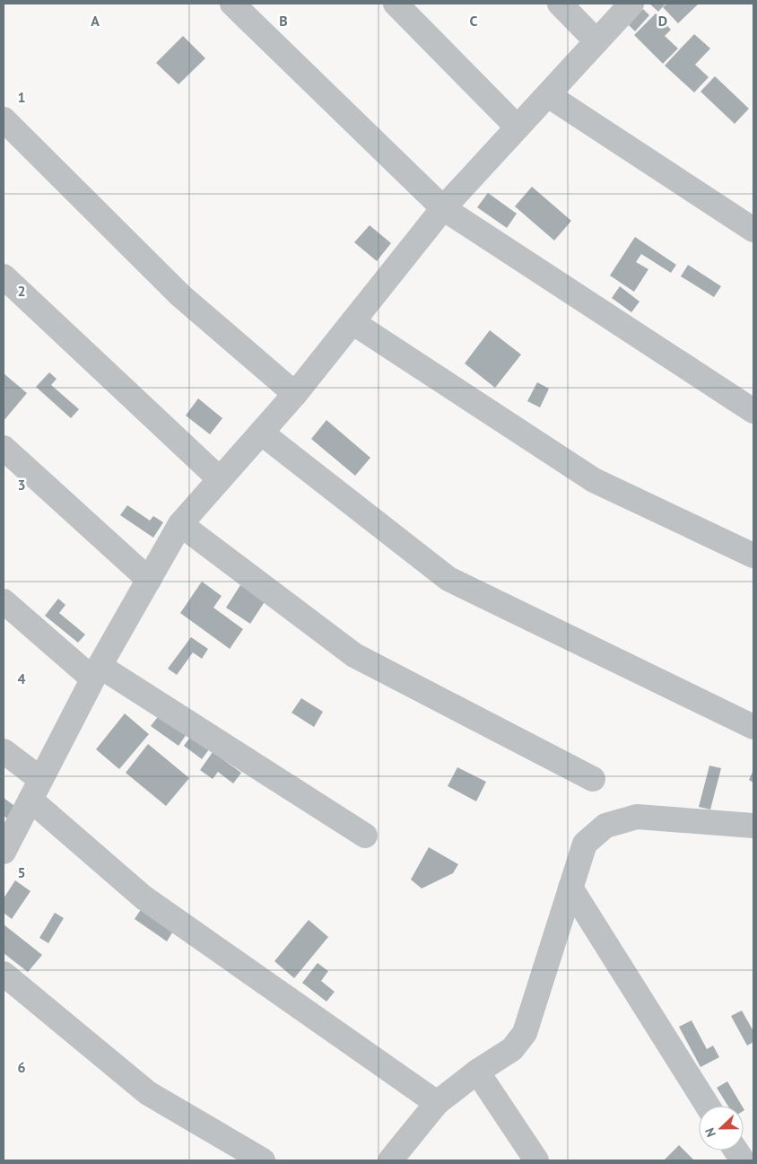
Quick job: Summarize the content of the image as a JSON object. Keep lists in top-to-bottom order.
{
  "north": "left",
  "grid": {
    "columns": [
      "A",
      "B",
      "C",
      "D"
    ],
    "rows": [
      "1",
      "2",
      "3",
      "4",
      "5",
      "6"
    ]
  }
}
